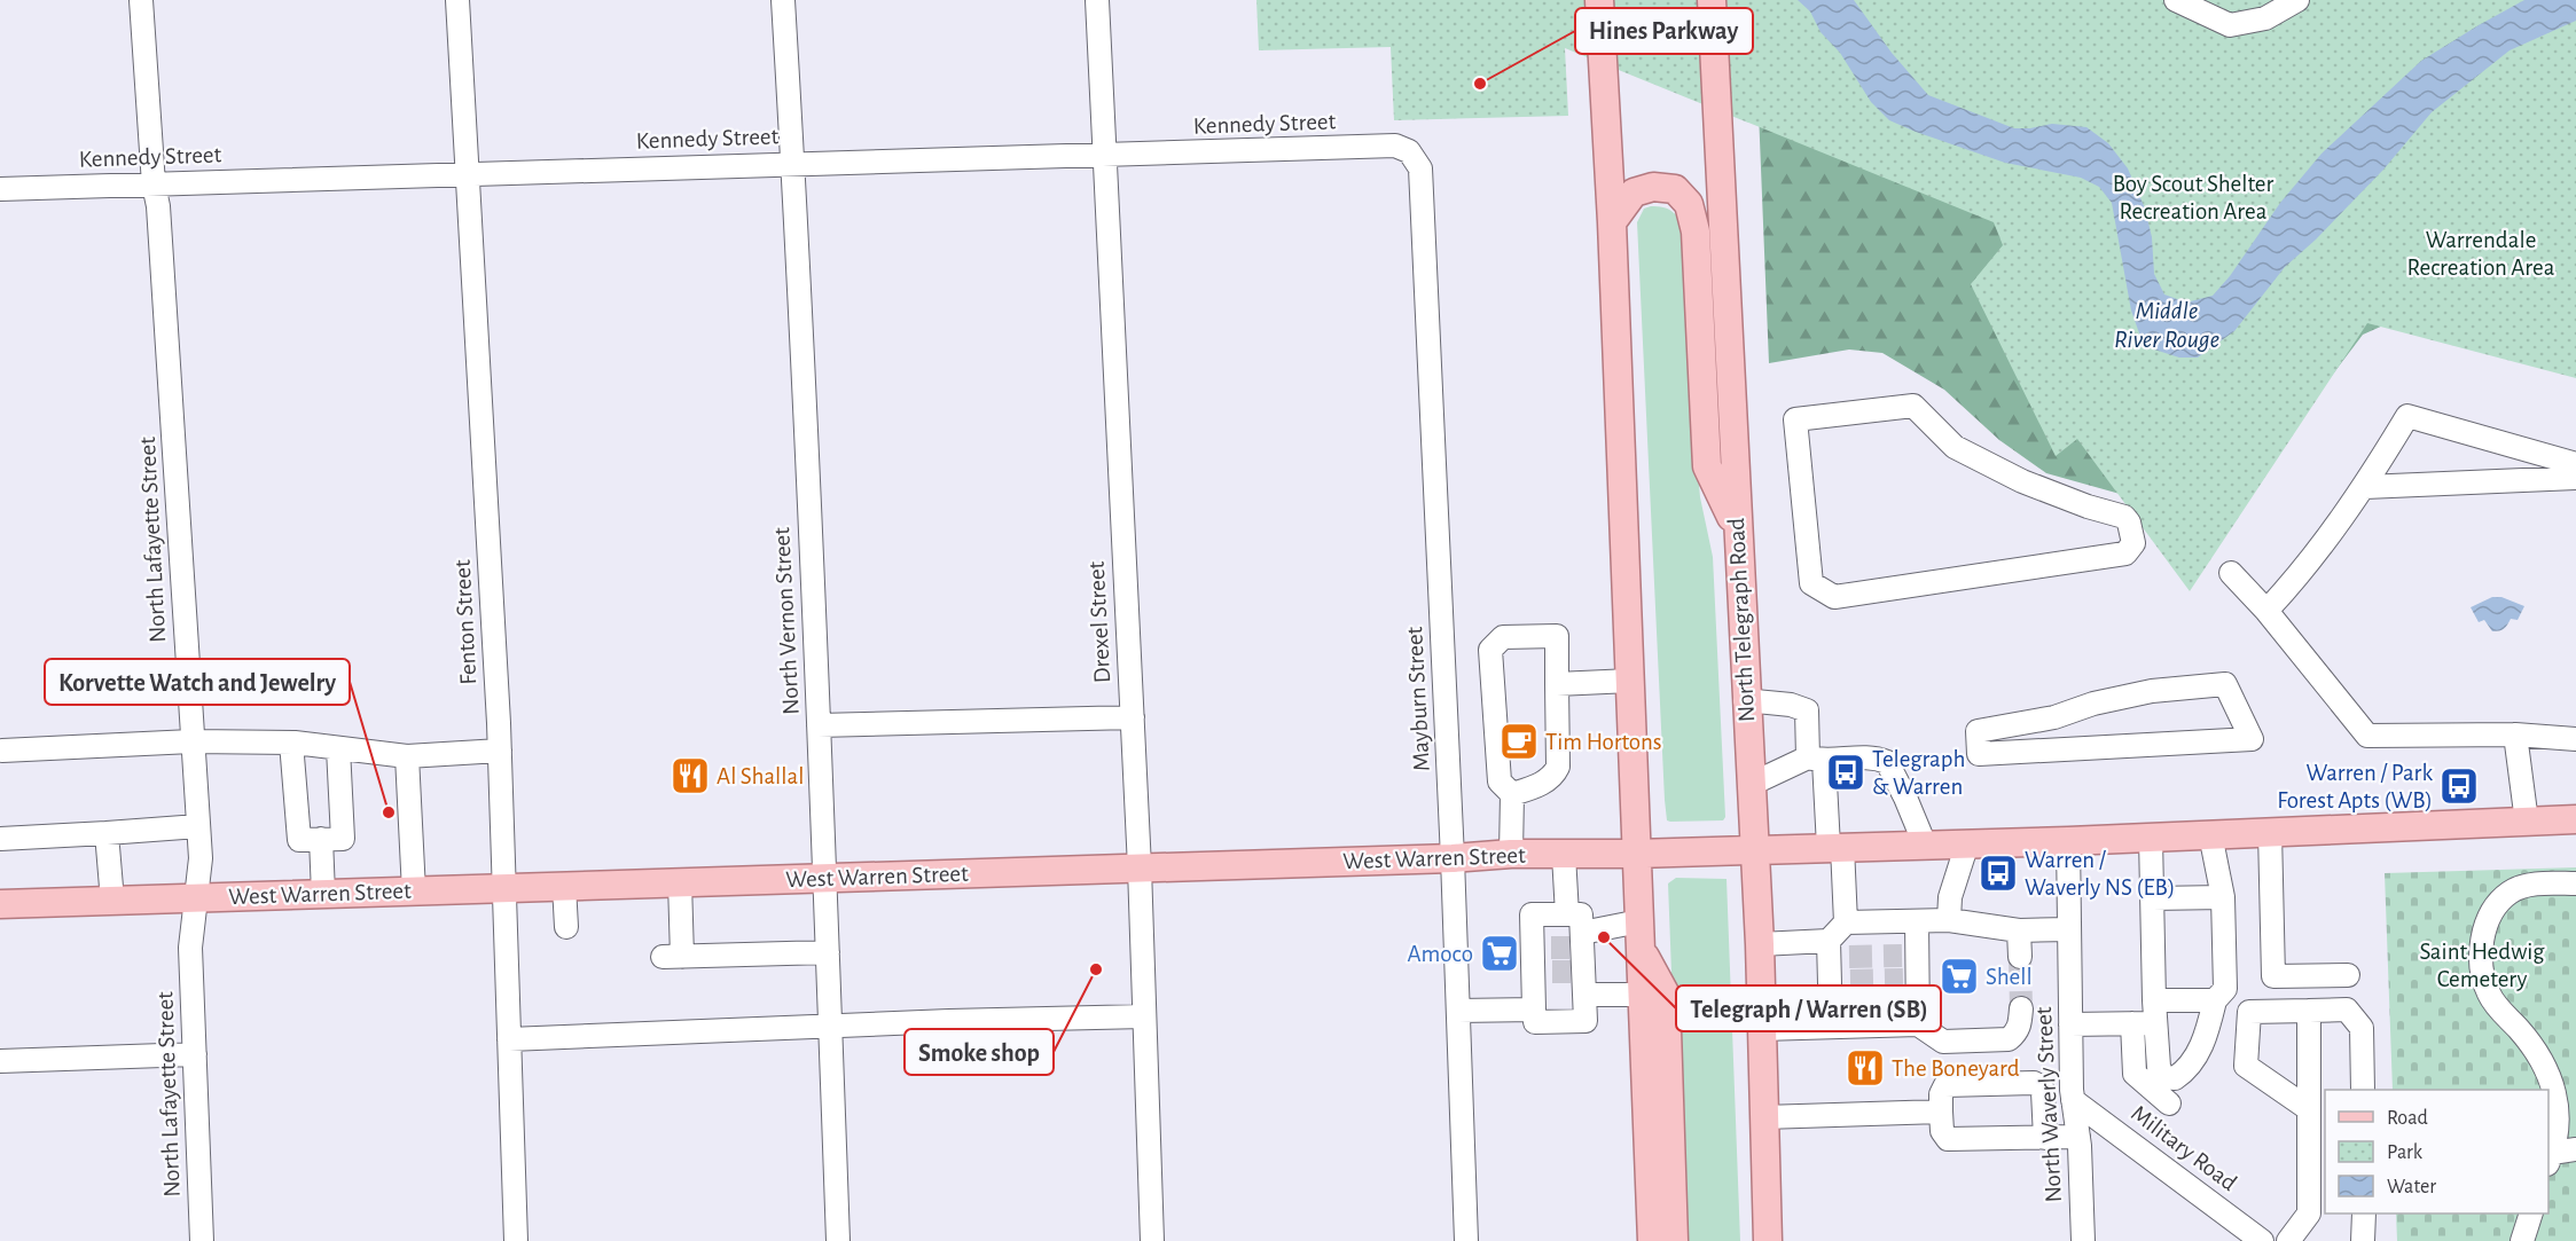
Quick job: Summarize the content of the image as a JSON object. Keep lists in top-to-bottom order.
{
  "streets": {
    "main road": ["North Telegraph Road", "West Warren Street"],
    "street": [
      "Kennedy Street",
      "North Lafayette Street",
      "North Vernon Street",
      "Fenton Street",
      "Drexel Street",
      "Mayburn Street",
      "North Waverly Street",
      "Military Road"
    ]
  },
  "crossings": [
    ["Kennedy Street", "North Lafayette Street"],
    ["Kennedy Street", "North Vernon Street"],
    ["Kennedy Street", "Fenton Street"],
    ["Kennedy Street", "Drexel Street"],
    ["Kennedy Street", "Mayburn Street"],
    ["North Lafayette Street", "West Warren Street"],
    ["North Telegraph Road", "West Warren Street"],
    ["North Vernon Street", "West Warren Street"],
    ["Fenton Street", "West Warren Street"],
    ["Drexel Street", "West Warren Street"],
    ["Mayburn Street", "West Warren Street"],
    ["West Warren Street", "North Waverly Street"],
    ["North Waverly Street", "Military Road"]
  ],
  "water": ["Middle River Rouge"],
  "parks": ["Boy Scout Shelter Recreation Area", "Warrendale Recreation Area", "Saint Hedwig Cemetery"],
  "places": {
    "other": [
      "Hines Parkway",
      "Korvette Watch and Jewelry",
      "Telegraph / Warren (SB)",
      "Smoke shop"
    ],
    "cafe": ["Tim Hortons"],
    "bus stop": ["Telegraph & Warren", "Warren / Park Forest Apts (WB)", "Warren / Waverly NS (EB)"],
    "restaurant": ["Al Shallal", "The Boneyard"],
    "supermarket": ["Amoco", "Shell"]
  },
  "legend": ["Road", "Park", "Water"]
}
